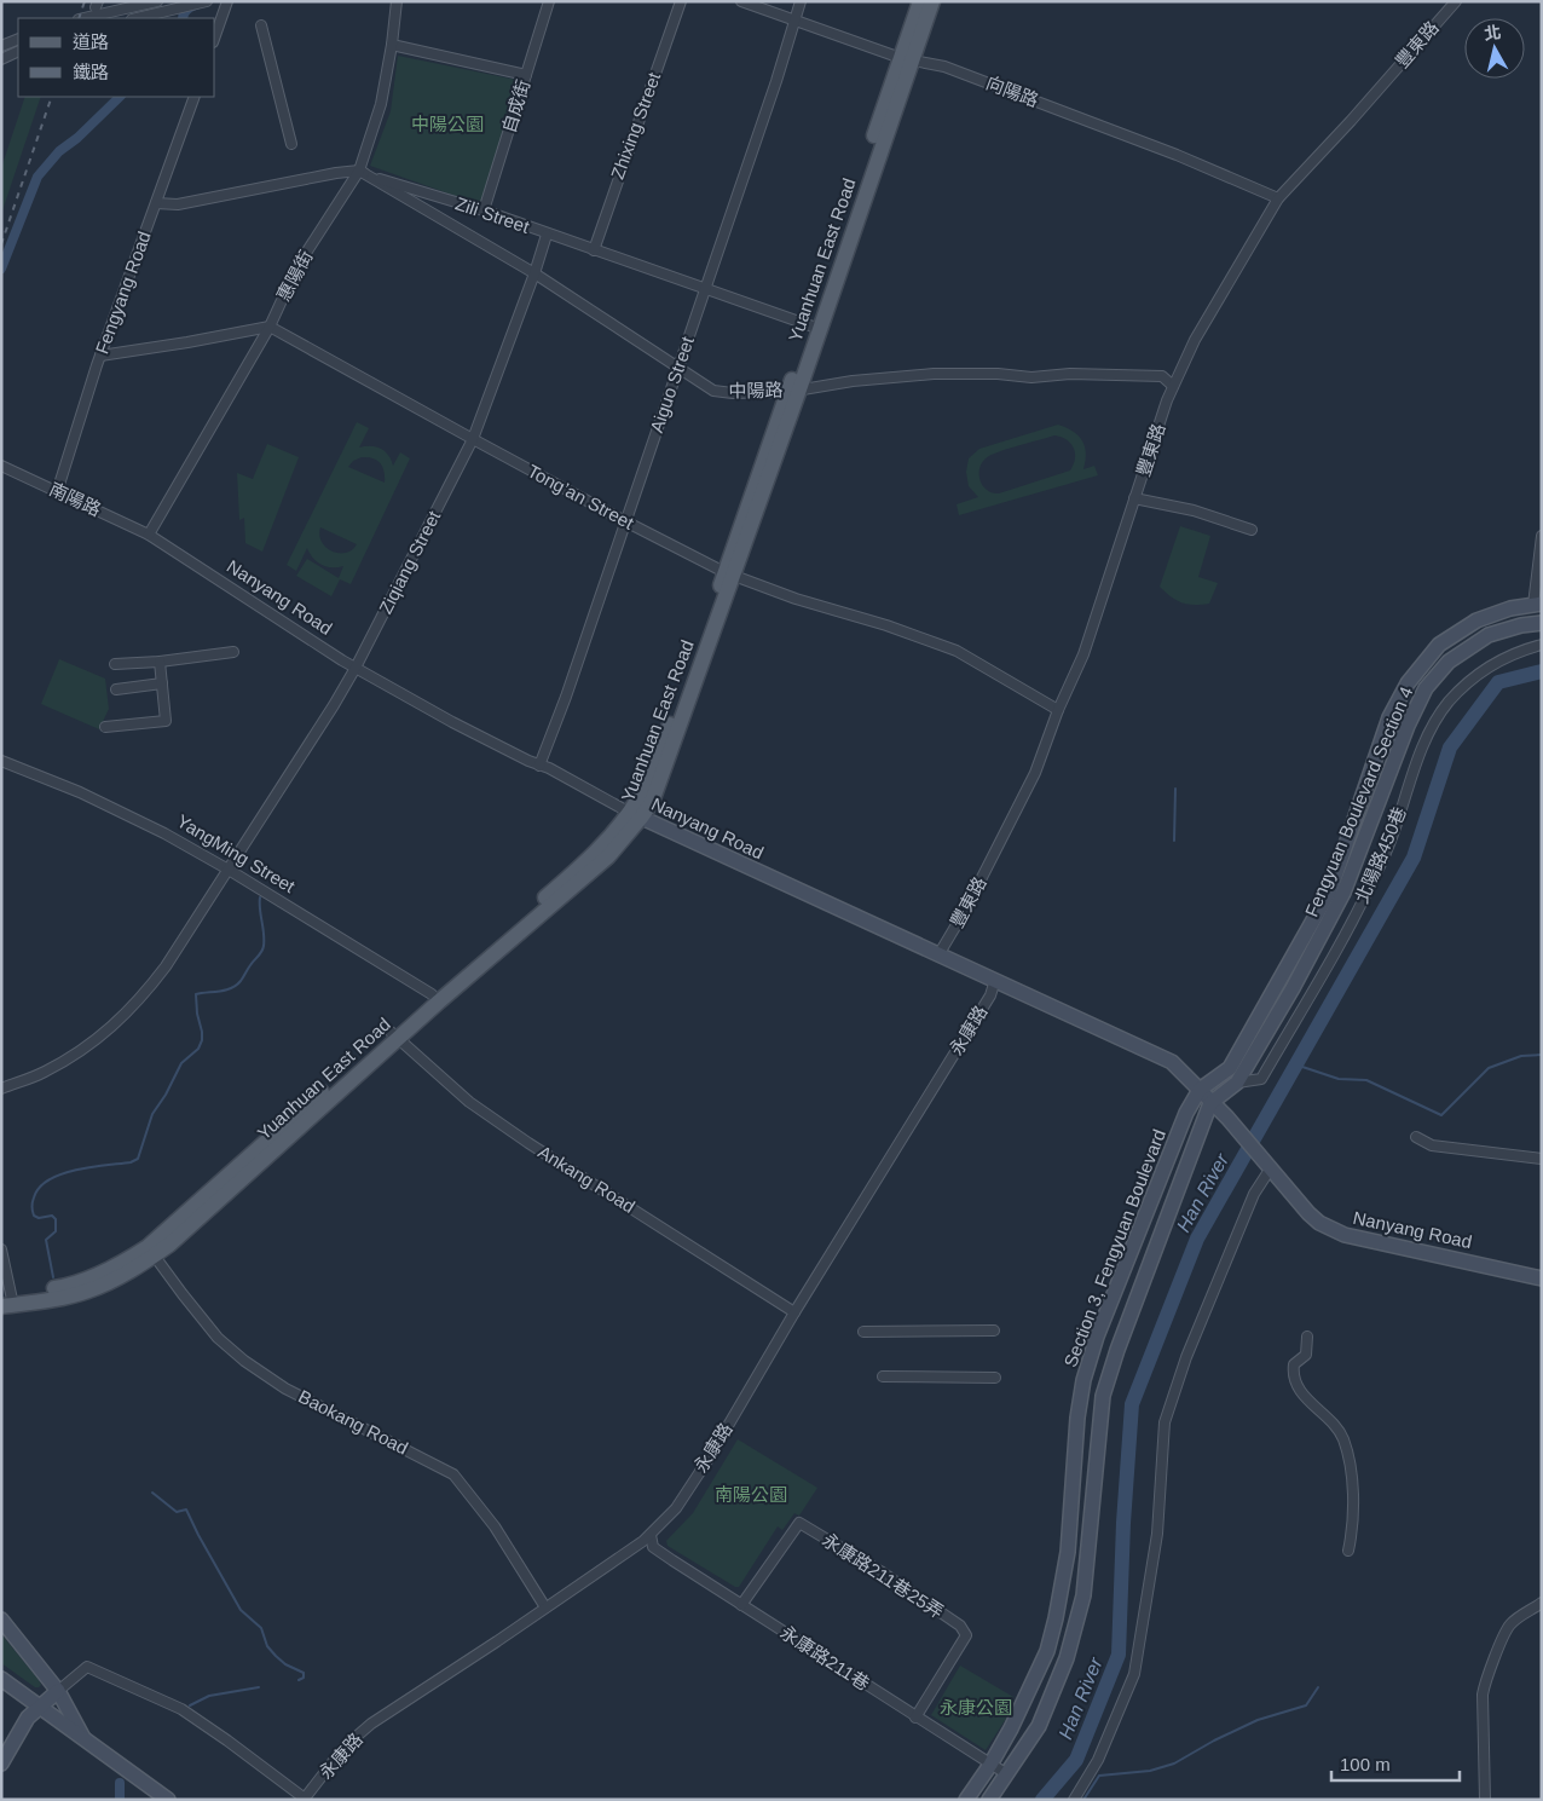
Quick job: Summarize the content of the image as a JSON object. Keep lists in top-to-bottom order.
{
  "streets": {
    "main road": ["Yuanhuan East Road"],
    "street": [
      "豐東路",
      "向陽路",
      "自成街",
      "Zhixing Street",
      "Zili Street",
      "惠陽街",
      "Fengyang Road",
      "Aiguo Street",
      "中陽路",
      "Tong’an Street",
      "南陽路",
      "Ziqiang Street",
      "Nanyang Road",
      "Fengyuan Boulevard Section 4",
      "YangMing Street",
      "北陽路450巷",
      "永康路",
      "Ankang Road",
      "Section 3, Fengyuan Boulevard",
      "Baokang Road",
      "永康路211巷25弄",
      "永康路211巷"
    ]
  },
  "crossings": [
    ["豐東路", "向陽路"],
    ["豐東路", "中陽路"],
    ["豐東路", "Tong’an Street"],
    ["豐東路", "Nanyang Road"],
    ["向陽路", "Yuanhuan East Road"],
    ["向陽路", "Aiguo Street"],
    ["自成街", "Zili Street"],
    ["Zhixing Street", "Zili Street"],
    ["Zili Street", "Yuanhuan East Road"],
    ["Zili Street", "惠陽街"],
    ["Zili Street", "Fengyang Road"],
    ["Zili Street", "Aiguo Street"],
    ["Zili Street", "中陽路"],
    ["Zili Street", "Ziqiang Street"],
    ["Yuanhuan East Road", "中陽路"],
    ["Yuanhuan East Road", "Tong’an Street"],
    ["Yuanhuan East Road", "Nanyang Road"],
    ["Yuanhuan East Road", "YangMing Street"],
    ["Yuanhuan East Road", "Ankang Road"],
    ["Yuanhuan East Road", "Baokang Road"],
    ["惠陽街", "中陽路"],
    ["惠陽街", "Tong’an Street"],
    ["惠陽街", "南陽路"],
    ["惠陽街", "Nanyang Road"],
    ["Fengyang Road", "南陽路"],
    ["Aiguo Street", "中陽路"],
    ["Aiguo Street", "Tong’an Street"],
    ["Aiguo Street", "Nanyang Road"],
    ["中陽路", "Ziqiang Street"],
    ["Tong’an Street", "Ziqiang Street"],
    ["南陽路", "Nanyang Road"],
    ["Ziqiang Street", "Nanyang Road"],
    ["Ziqiang Street", "YangMing Street"],
    ["Nanyang Road", "Fengyuan Boulevard Section 4"],
    ["Nanyang Road", "永康路"],
    ["Nanyang Road", "Section 3, Fengyuan Boulevard"],
    ["Fengyuan Boulevard Section 4", "北陽路450巷"],
    ["Fengyuan Boulevard Section 4", "Section 3, Fengyuan Boulevard"],
    ["永康路", "Ankang Road"],
    ["永康路", "Baokang Road"],
    ["永康路", "永康路211巷"],
    ["Section 3, Fengyuan Boulevard", "永康路211巷"],
    ["永康路211巷25弄", "永康路211巷"]
  ],
  "water": ["Han River"],
  "parks": ["中陽公園", "南陽公園", "永康公園"],
  "legend": ["道路", "鐵路"],
  "scale_bar": "100 m",
  "north": "top"
}
